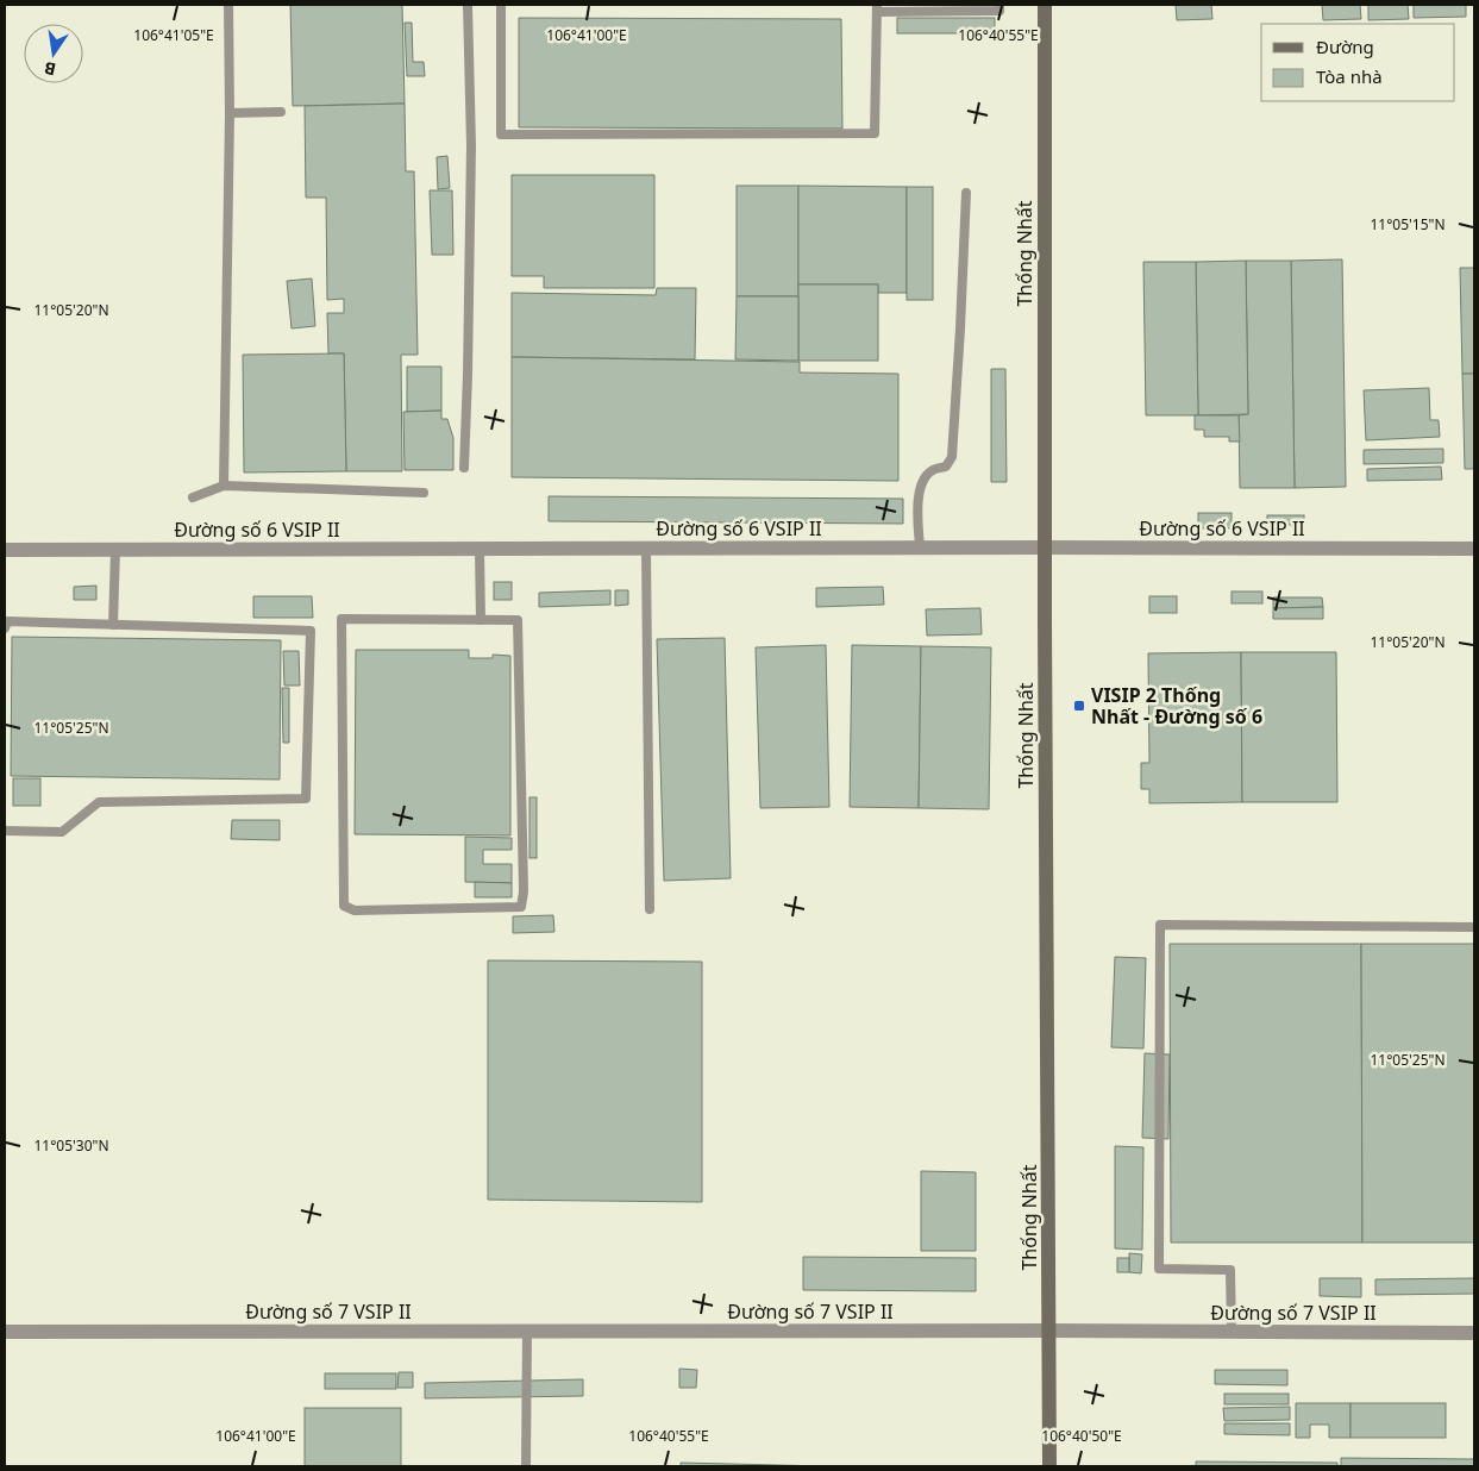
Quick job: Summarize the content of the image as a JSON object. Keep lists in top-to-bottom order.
{
  "streets": {
    "street": ["Thống Nhất", "Đường số 6 VSIP II", "Đường số 7 VSIP II"]
  },
  "crossings": [
    ["Thống Nhất", "Đường số 6 VSIP II"],
    ["Thống Nhất", "Đường số 7 VSIP II"]
  ],
  "places": {
    "transit": ["VISIP 2 Thống Nhất - Đường số 6"]
  },
  "legend": ["Đường", "Tòa nhà"],
  "north": "bottom",
  "coordinates": [
    "106°41'05\"E",
    "106°41'00\"E",
    "106°40'55\"E",
    "11°05'15\"N",
    "11°05'20\"N",
    "11°05'25\"N",
    "11°05'30\"N",
    "106°40'50\"E"
  ]
}
